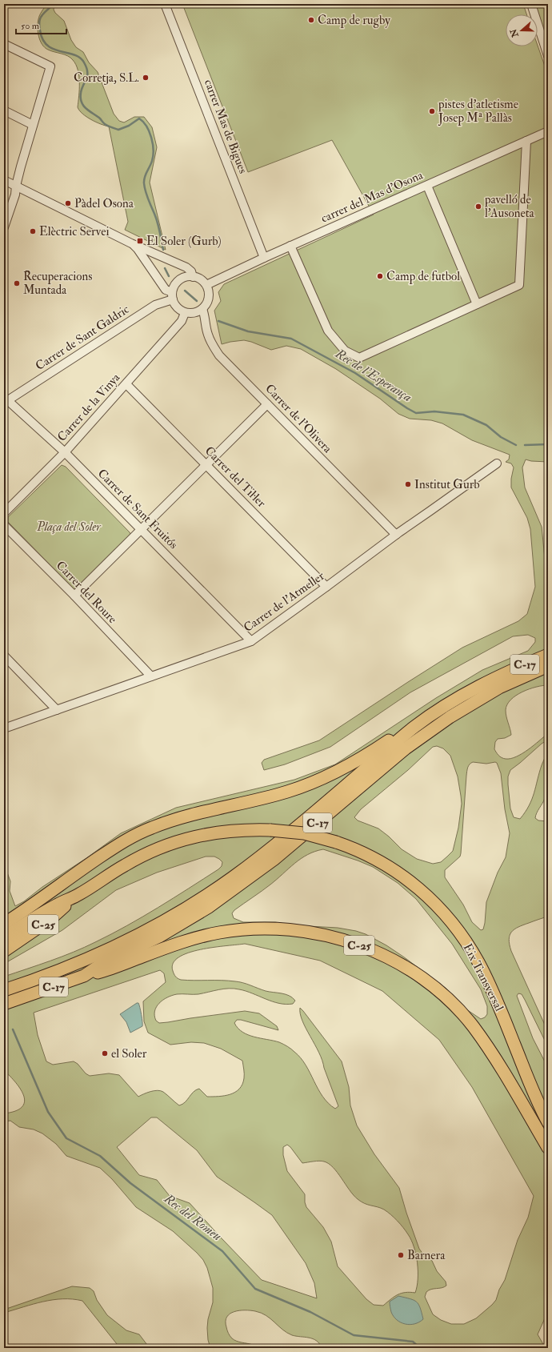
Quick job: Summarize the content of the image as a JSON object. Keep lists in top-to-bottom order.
{
  "streets": {
    "highway": ["C-17", "C-25", "Eix Transversal"],
    "street": [
      "carrer Mas de Bigues",
      "carrer del Mas d'Osona",
      "Carrer de Sant Galdric",
      "Carrer de la Vinya",
      "Carrer de l'Olivera",
      "Carrer del Til·ler",
      "Carrer de Sant Fruitós",
      "Carrer del Roure",
      "Carrer de l'Atmeller"
    ]
  },
  "crossings": [
    ["carrer Mas de Bigues", "carrer del Mas d'Osona"],
    ["carrer del Mas d'Osona", "Carrer de Sant Galdric"],
    ["carrer del Mas d'Osona", "Carrer de la Vinya"],
    ["carrer del Mas d'Osona", "Carrer de l'Olivera"],
    ["Carrer de Sant Galdric", "Carrer de la Vinya"],
    ["Carrer de Sant Galdric", "Carrer de l'Olivera"],
    ["Carrer de Sant Galdric", "Carrer de Sant Fruitós"],
    ["Carrer de la Vinya", "Carrer de l'Olivera"],
    ["Carrer de la Vinya", "Carrer del Til·ler"],
    ["Carrer de la Vinya", "Carrer de Sant Fruitós"],
    ["Carrer de l'Olivera", "Carrer de l'Atmeller"],
    ["Carrer del Til·ler", "Carrer de l'Atmeller"],
    ["Carrer de Sant Fruitós", "Carrer de l'Atmeller"],
    ["Carrer del Roure", "Carrer de l'Atmeller"],
    ["C-17", "C-25"],
    ["C-25", "Eix Transversal"]
  ],
  "water": ["Rec de l'Esperança", "Rec del Romeu"],
  "parks": ["Plaça del Soler"],
  "places": {
    "other": [
      "Camp de rugby",
      "Corretja, S.L.",
      "pistes d'atletisme Josep Mª Pallàs",
      "Pàdel Osona",
      "pavelló de l'Ausoneta",
      "Elèctric Servei",
      "Camp de futbol",
      "Recuperacions Muntada",
      "Institut Gurb",
      "el Soler",
      "Barnera"
    ],
    "transit": ["El Soler (Gurb)"]
  },
  "scale_bar": "50 m",
  "north": "left"
}
